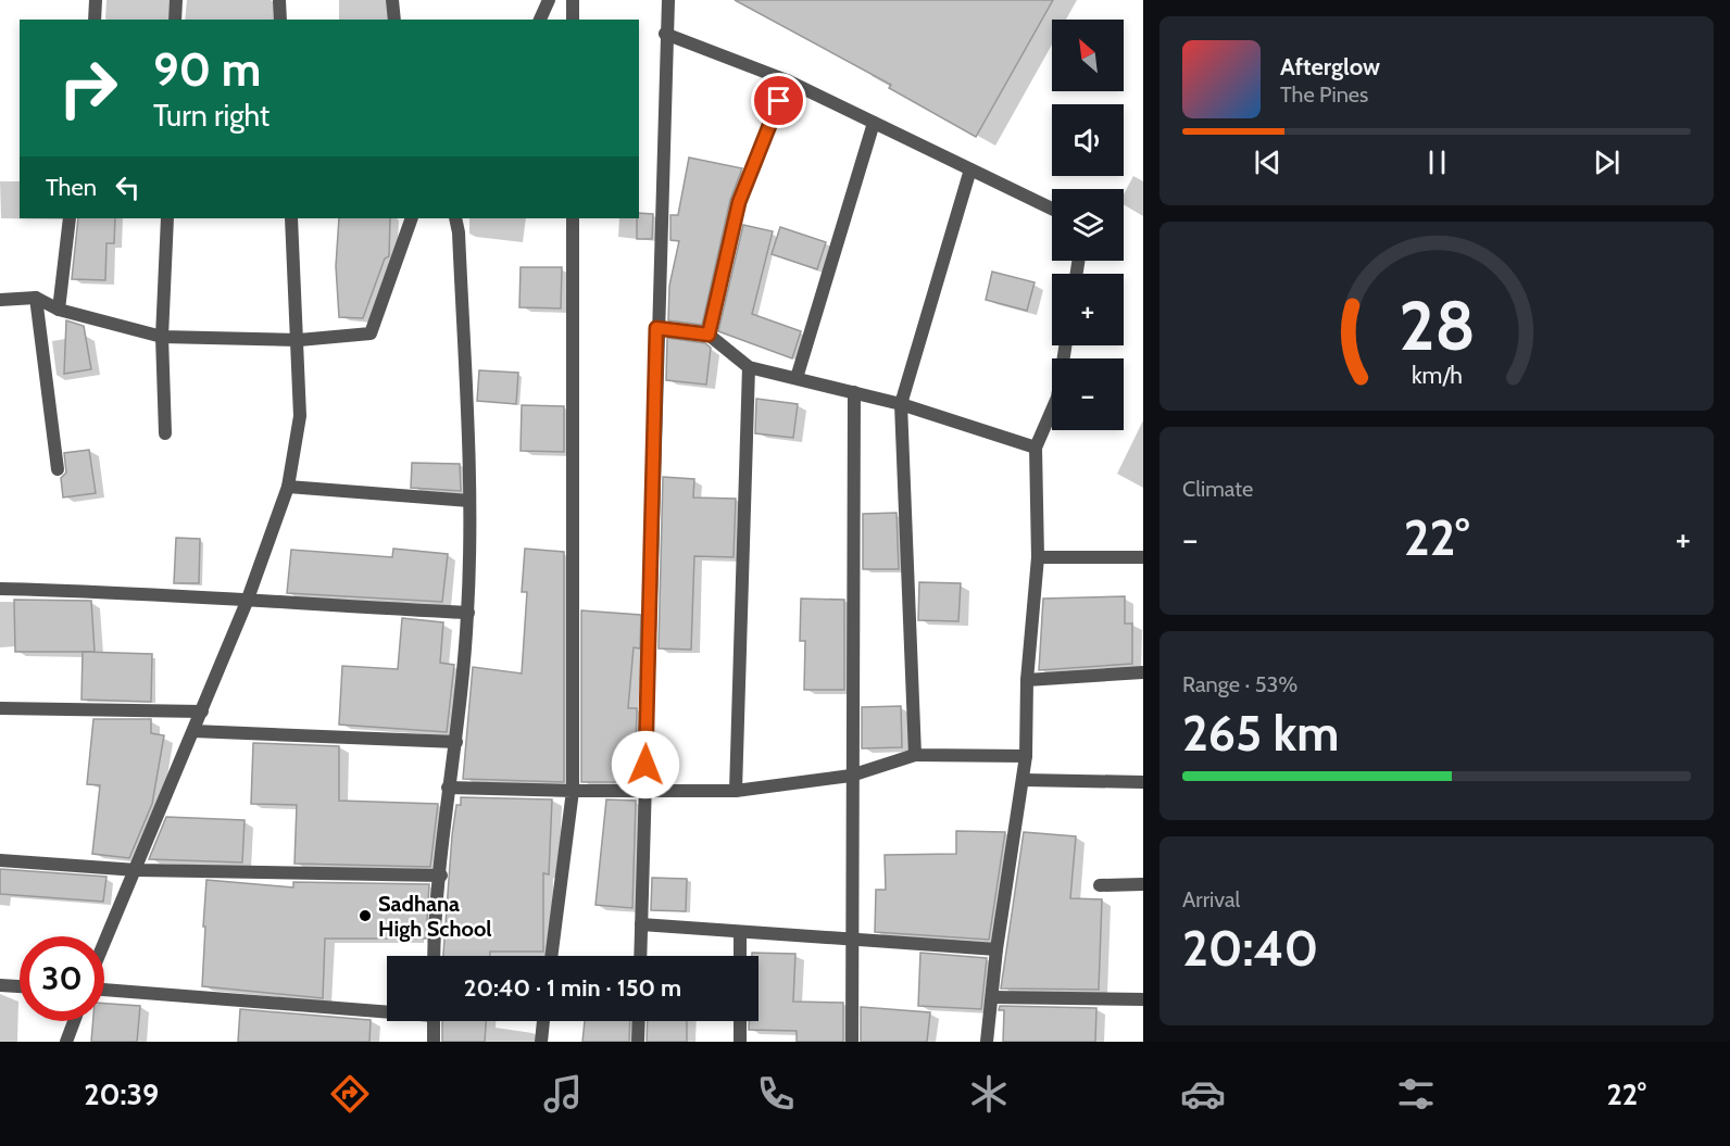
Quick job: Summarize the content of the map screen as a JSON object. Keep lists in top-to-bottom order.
{
  "places": ["Sadhana High School"],
  "north": "top left",
  "page": {
    "map_buttons": ["+", "−"],
    "turn": ["90 m", "Turn right"],
    "song": ["Afterglow", "The Pines"],
    "then": "Then",
    "tile": [
      "Climate",
      ["Range · 53%", "265 km"],
      ["Arrival", "20:40"]
    ],
    "heat": ["−", "22°", "+"],
    "limit": "30",
    "trip": "20:40 · 1 min · 150 m",
    "tabs": ["20:39", "22°"],
    "gauge": ["28", "km/h"]
  }
}
